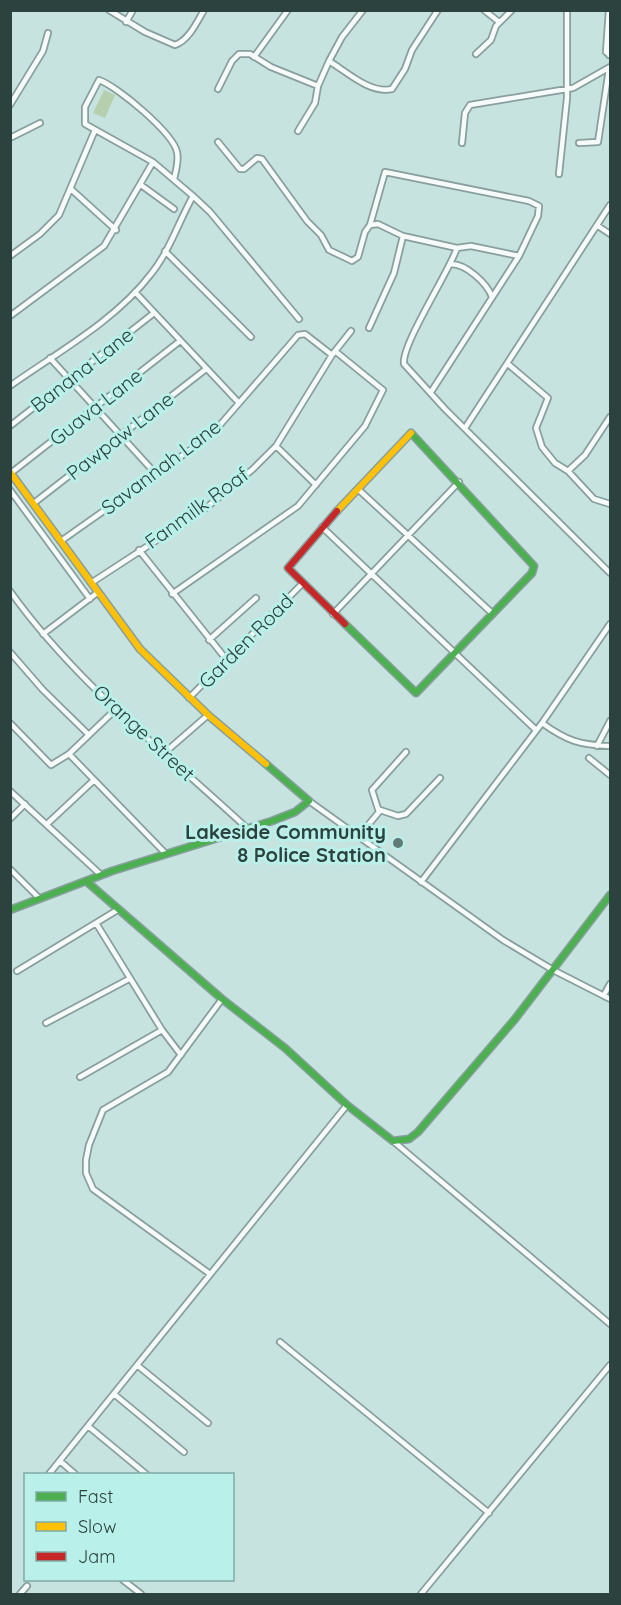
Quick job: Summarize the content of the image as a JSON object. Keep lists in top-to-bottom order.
{
  "streets": {
    "street": [
      "Banana Lane",
      "Guava Lane",
      "Pawpaw Lane",
      "Savannah Lane",
      "Fanmilk Roaf",
      "Garden Road",
      "Orange Street"
    ]
  },
  "crossings": [
    ["Savannah Lane", "Fanmilk Roaf"]
  ],
  "places": ["Lakeside Community 8 Police Station"],
  "legend": ["Fast", "Slow", "Jam"]
}
